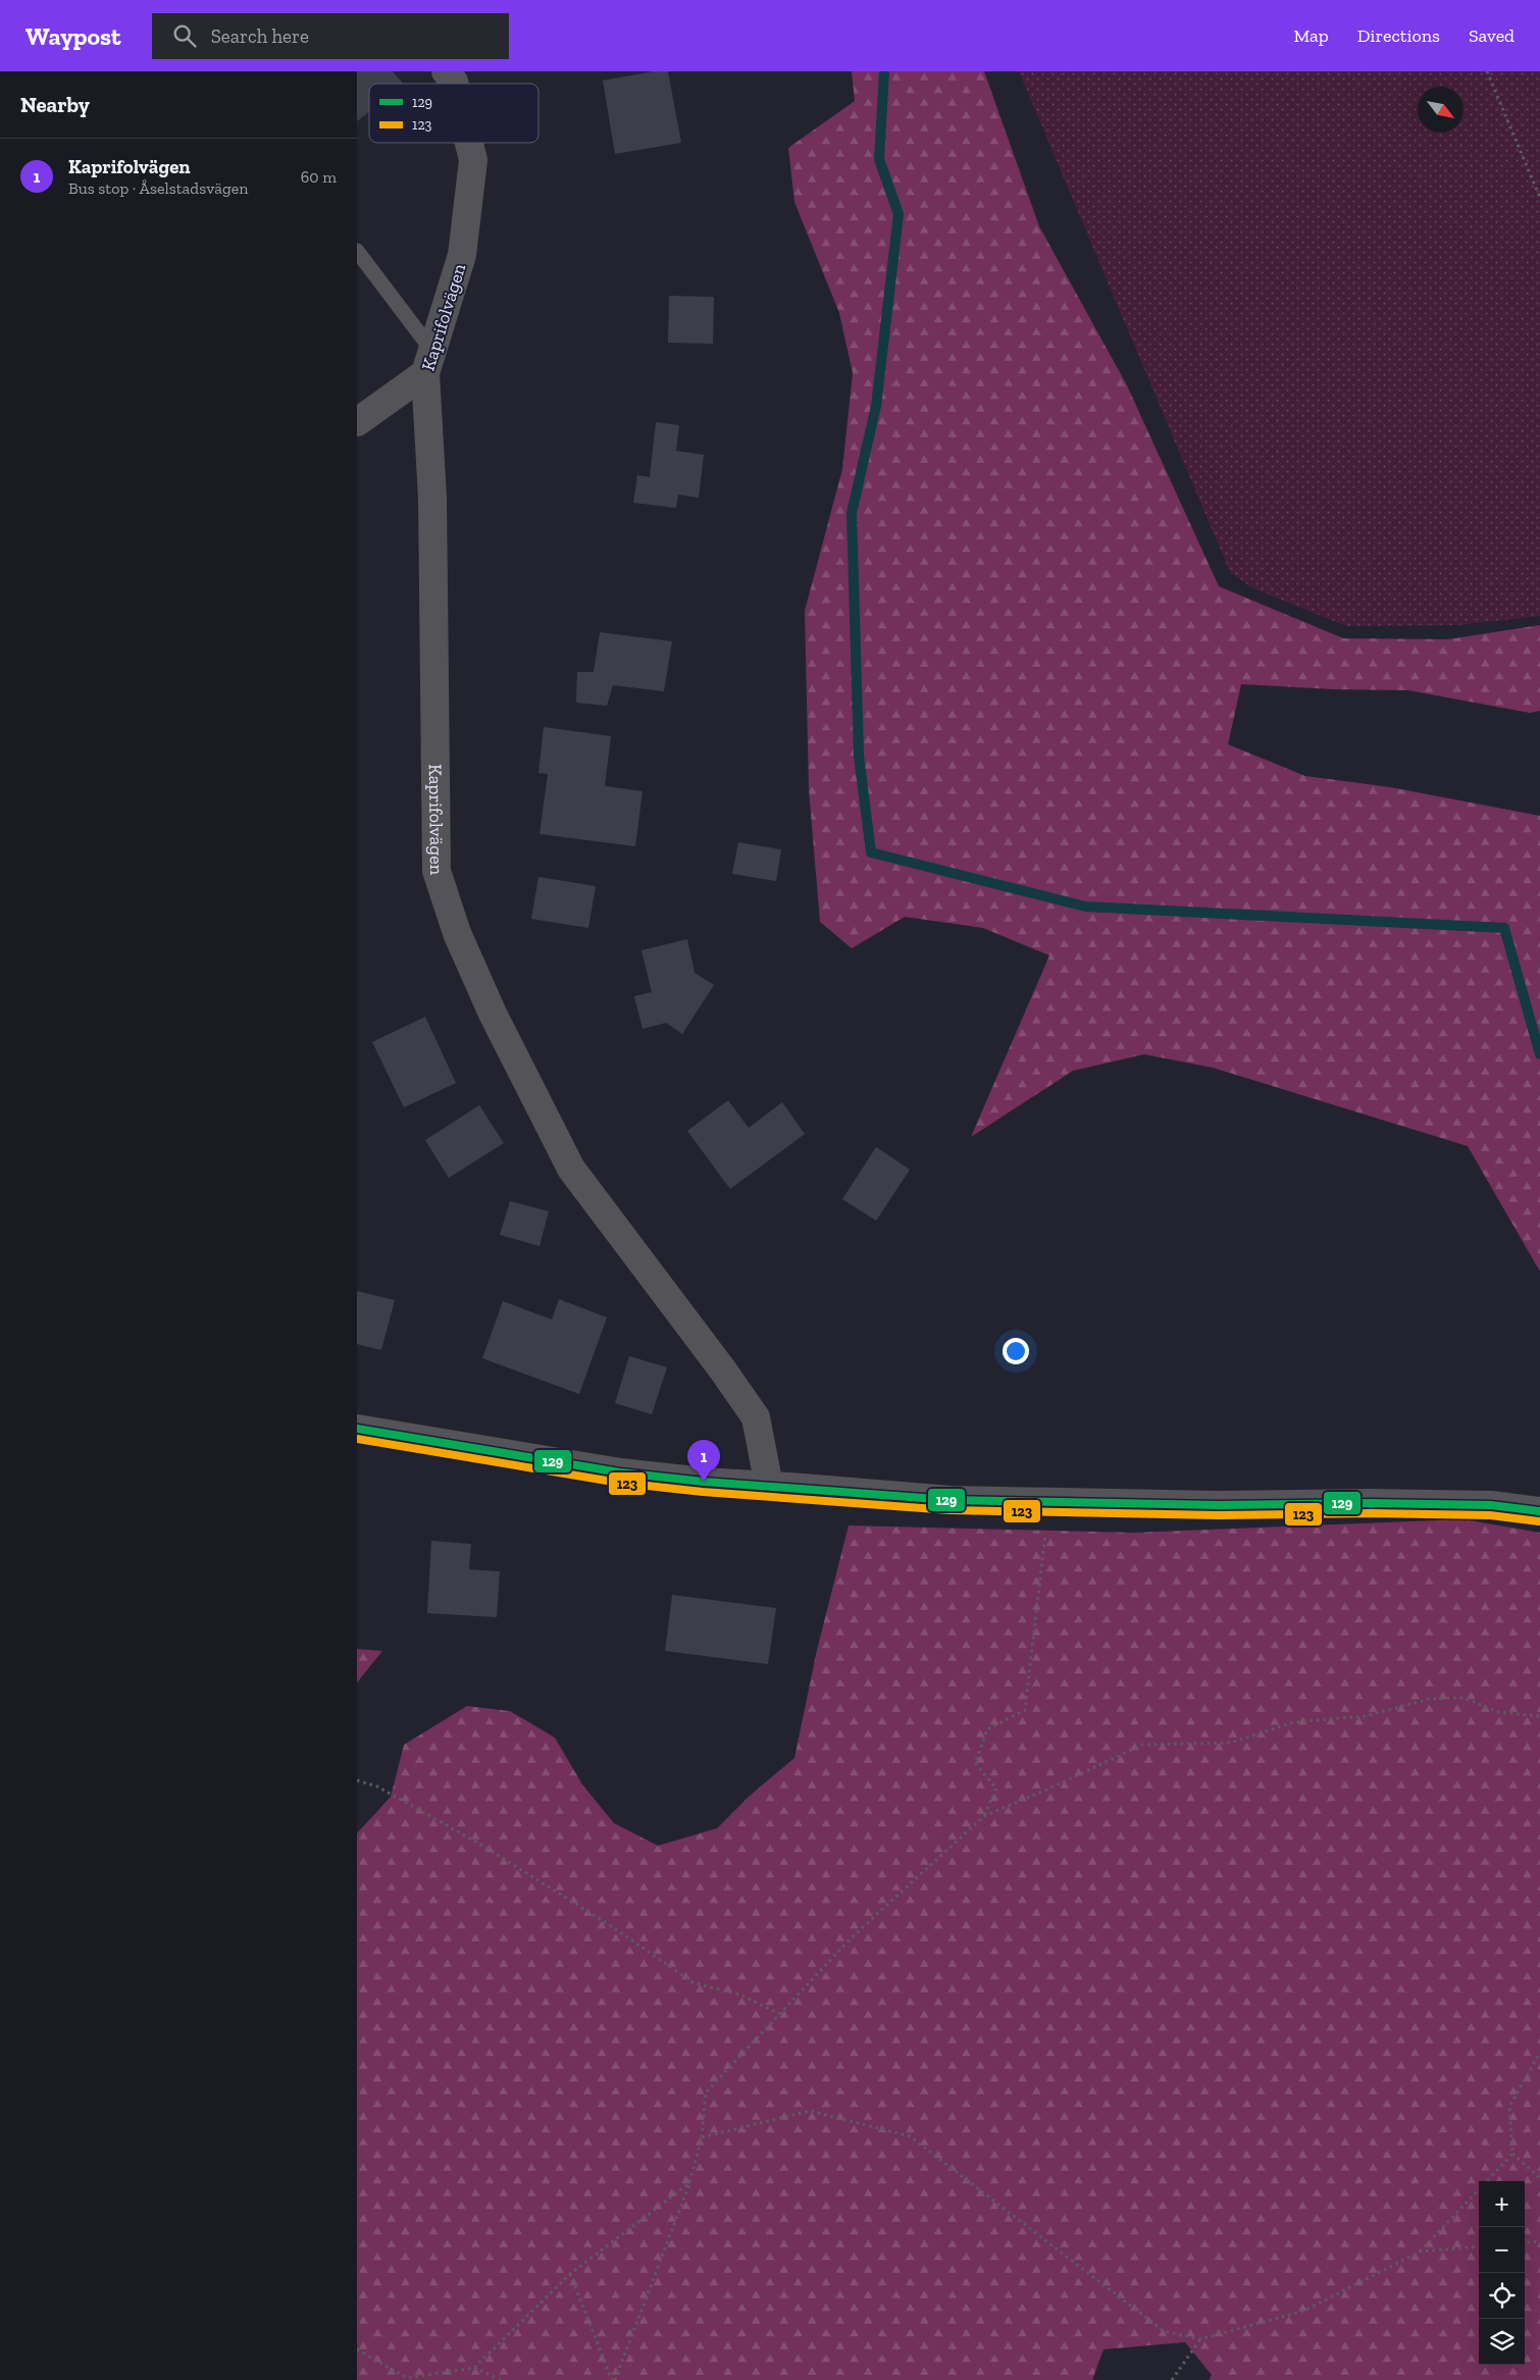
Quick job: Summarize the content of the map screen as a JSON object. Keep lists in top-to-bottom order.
{
  "streets": {
    "street": ["Kaprifolvägen"]
  },
  "lines": ["transit line 129", "transit line 123"],
  "legend": ["129", "123"],
  "north": "bottom right",
  "page": {
    "header": "Waypost",
    "search": "Search here",
    "nav": ["Map", "Directions", "Saved"],
    "heading": "Nearby",
    "list": [
      {
        "mark": "1",
        "name": "Kaprifolvägen",
        "note": "Bus stop · Åselstadsvägen",
        "value": "60 m"
      }
    ],
    "pins": "1",
    "map_buttons": ["+", "−"]
  }
}
